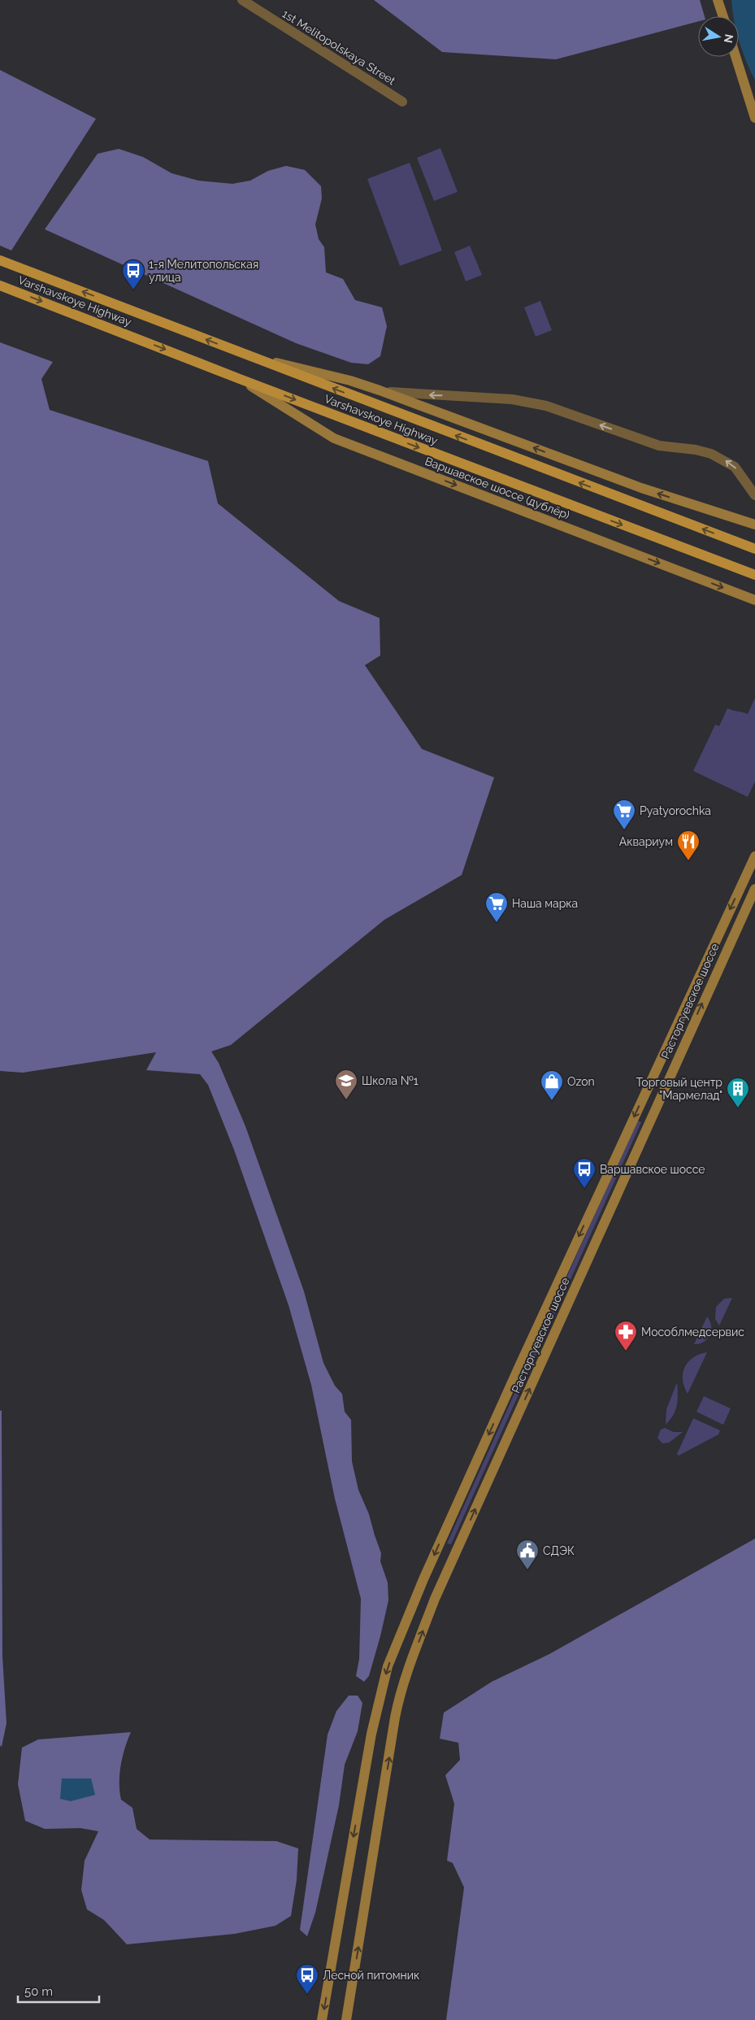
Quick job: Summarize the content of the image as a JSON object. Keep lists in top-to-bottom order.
{
  "streets": {
    "main road": ["Varshavskoye Highway", "Варшавское шоссе (дублёр)", "Расторгуевское шоссе"],
    "street": ["1st Melitopolskaya Street"]
  },
  "crossings": [
    ["Varshavskoye Highway", "Варшавское шоссе (дублёр)"]
  ],
  "places": {
    "bus stop": ["1-я Мелитопольская улица", "Варшавское шоссе", "Лесной питомник"],
    "supermarket": ["Pyatyorochka", "Наша марка"],
    "restaurant": ["Аквариум"],
    "school or university": ["Школа №1"],
    "shop": ["Ozon"],
    "building": ["Торговый центр \"Мармелад\""],
    "pharmacy": ["Мособлмедсервис"],
    "public building": ["СДЭК"]
  },
  "scale_bar": "50 m",
  "north": "right"
}
